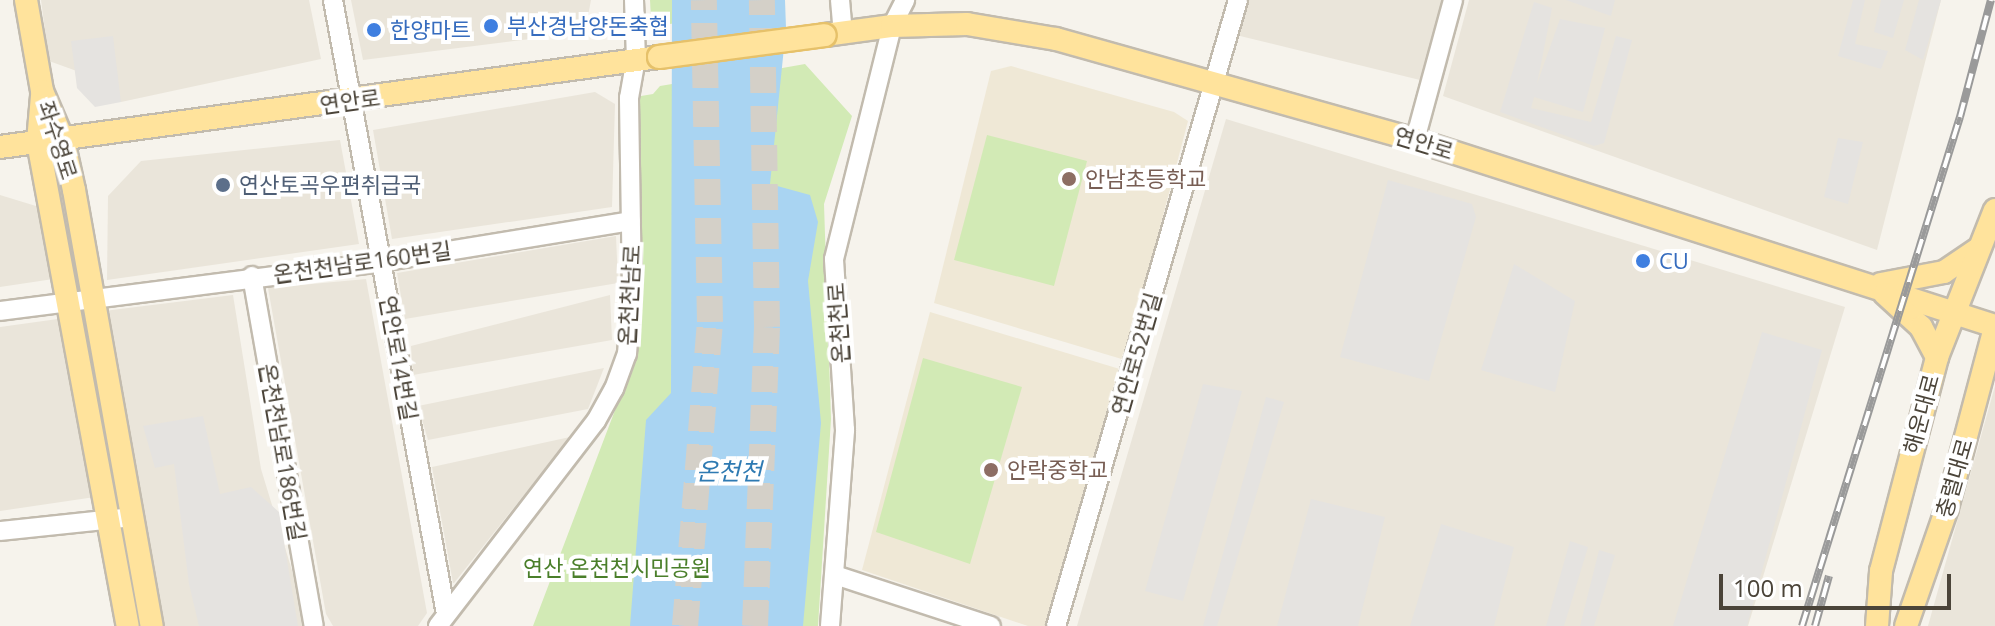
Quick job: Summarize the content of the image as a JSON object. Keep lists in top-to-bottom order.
{
  "streets": {
    "main road": ["연안로", "좌수영로", "해운대로"],
    "street": [
      "온천천남로160번길",
      "온천천남로",
      "온천천로",
      "연안로52번길",
      "연안로14번길",
      "온천천남로186번길"
    ]
  },
  "crossings": [
    ["연안로", "좌수영로"],
    ["연안로", "온천천남로"],
    ["연안로", "온천천로"],
    ["연안로", "연안로52번길"],
    ["연안로", "연안로14번길"],
    ["연안로", "해운대로"],
    ["좌수영로", "온천천남로160번길"],
    ["온천천남로160번길", "온천천남로"],
    ["온천천남로160번길", "연안로14번길"],
    ["온천천남로160번길", "온천천남로186번길"],
    ["온천천남로", "연안로14번길"]
  ],
  "water": ["온천천"],
  "parks": ["연산 온천천시민공원"],
  "places": [
    "부산경남양돈축협",
    "한양마트",
    "안남초등학교",
    "연산토곡우편취급국",
    "CU",
    "안락중학교"
  ],
  "scale_bar": "100 m"
}
